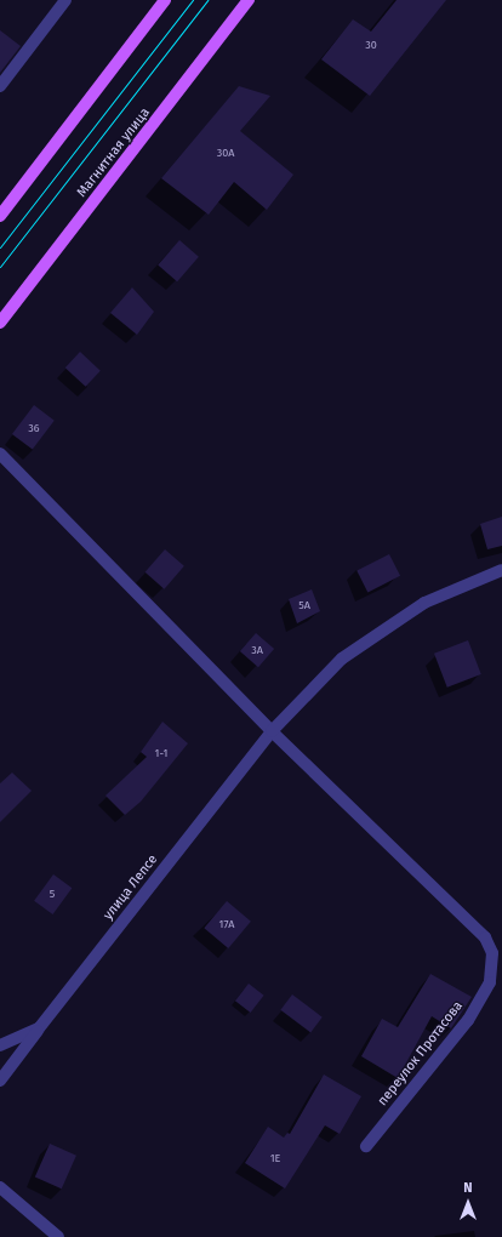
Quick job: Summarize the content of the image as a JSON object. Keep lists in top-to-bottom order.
{
  "streets": {
    "main road": ["Магнитная улица"],
    "street": ["улица Лепсе", "переулок Протасова"]
  },
  "crossings": [
    ["улица Лепсе", "переулок Протасова"]
  ],
  "house_numbers": [
    "30",
    "30А",
    "36",
    "5А",
    "3А",
    "1-1",
    "5",
    "17А",
    "1Е"
  ],
  "north": "top"
}
